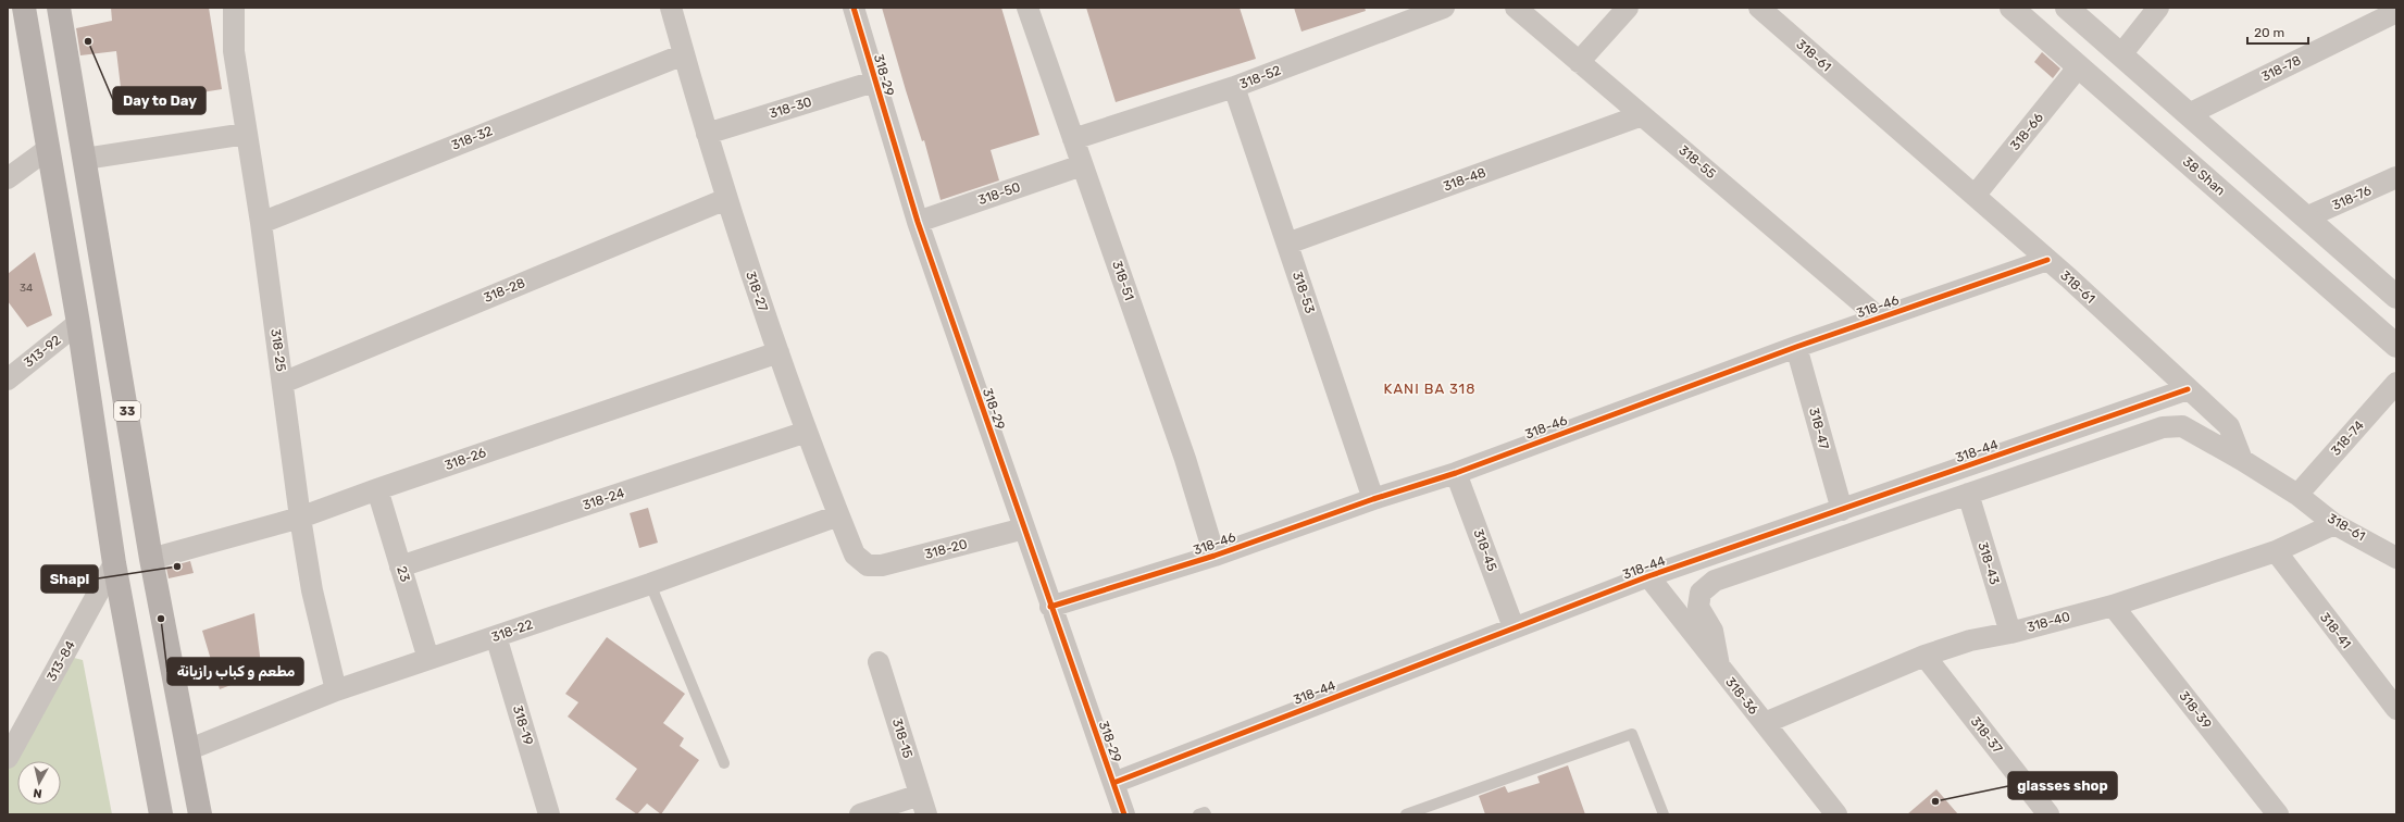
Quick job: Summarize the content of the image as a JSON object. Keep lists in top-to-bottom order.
{
  "streets": {
    "main road": ["33"],
    "street": [
      "318-61",
      "318-78",
      "318-29",
      "318-52",
      "318-30",
      "318-66",
      "318-32",
      "318-55",
      "38 Shan",
      "318-48",
      "318-50",
      "318-76",
      "318-51",
      "318-28",
      "318-27",
      "318-53",
      "318-46",
      "318-25",
      "313-92",
      "318-47",
      "318-74",
      "318-44",
      "318-26",
      "318-24",
      "318-20",
      "318-45",
      "318-43",
      "23",
      "318-40",
      "318-22",
      "318-41",
      "313-84",
      "318-36",
      "318-39",
      "318-19",
      "318-37",
      "318-15"
    ]
  },
  "crossings": [
    ["318-61", "318-66"],
    ["318-61", "318-46"],
    ["318-61", "318-74"],
    ["318-61", "318-44"],
    ["318-61", "318-40"],
    ["318-29", "318-30"],
    ["318-29", "318-50"],
    ["318-29", "318-46"],
    ["318-29", "318-44"],
    ["318-29", "318-20"],
    ["318-52", "318-51"],
    ["318-52", "318-53"],
    ["318-30", "318-27"],
    ["318-66", "38 Shan"],
    ["318-32", "318-27"],
    ["318-32", "318-25"],
    ["318-55", "318-48"],
    ["318-55", "318-46"],
    ["318-48", "318-53"],
    ["318-50", "318-51"],
    ["318-51", "318-46"],
    ["318-28", "318-27"],
    ["318-28", "318-25"],
    ["318-27", "318-26"],
    ["318-27", "318-24"],
    ["318-27", "318-20"],
    ["318-27", "318-22"],
    ["318-53", "318-46"],
    ["318-46", "318-47"],
    ["318-46", "318-45"],
    ["318-25", "318-26"],
    ["318-25", "318-22"],
    ["33", "318-26"],
    ["33", "318-22"],
    ["318-47", "318-44"],
    ["318-44", "318-45"],
    ["318-44", "318-36"],
    ["318-26", "23"],
    ["318-24", "23"],
    ["318-43", "318-40"],
    ["23", "318-22"],
    ["318-40", "318-41"],
    ["318-40", "318-36"],
    ["318-40", "318-39"],
    ["318-40", "318-37"],
    ["318-22", "318-19"]
  ],
  "districts": ["KANI BA 318"],
  "places": [
    "Day to Day",
    "Shapl",
    "مطعم و كباب رازيانة",
    "glasses shop"
  ],
  "house_numbers": ["34"],
  "scale_bar": "20 m",
  "north": "bottom"
}
